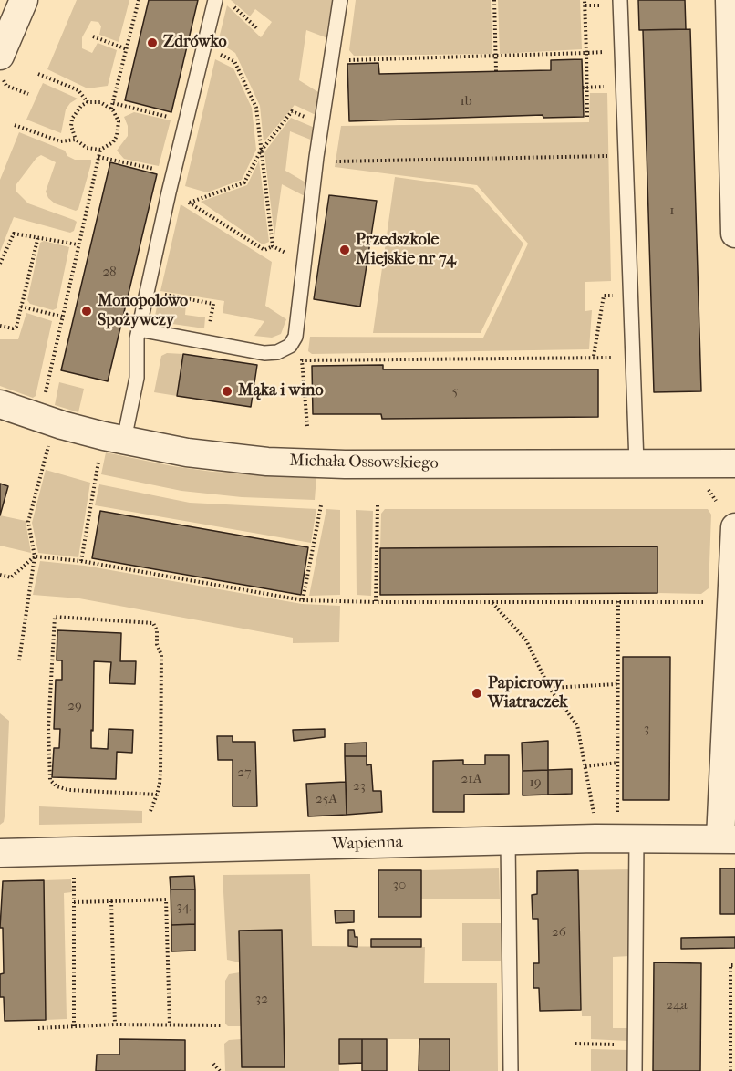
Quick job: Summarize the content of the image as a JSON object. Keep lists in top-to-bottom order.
{
  "streets": {
    "street": ["Michała Ossowskiego", "Wapienna"]
  },
  "places": [
    "Zdrówko",
    "Przedszkole Miejskie nr 74",
    "Monopolowo Spożywczy",
    "Mąka i wino",
    "Papierowy Wiatraczek"
  ],
  "house_numbers": [
    "1b",
    "1",
    "28",
    "5",
    "29",
    "3",
    "27",
    "21A",
    "19",
    "23",
    "25A",
    "30",
    "34",
    "26",
    "32",
    "24a"
  ]
}
